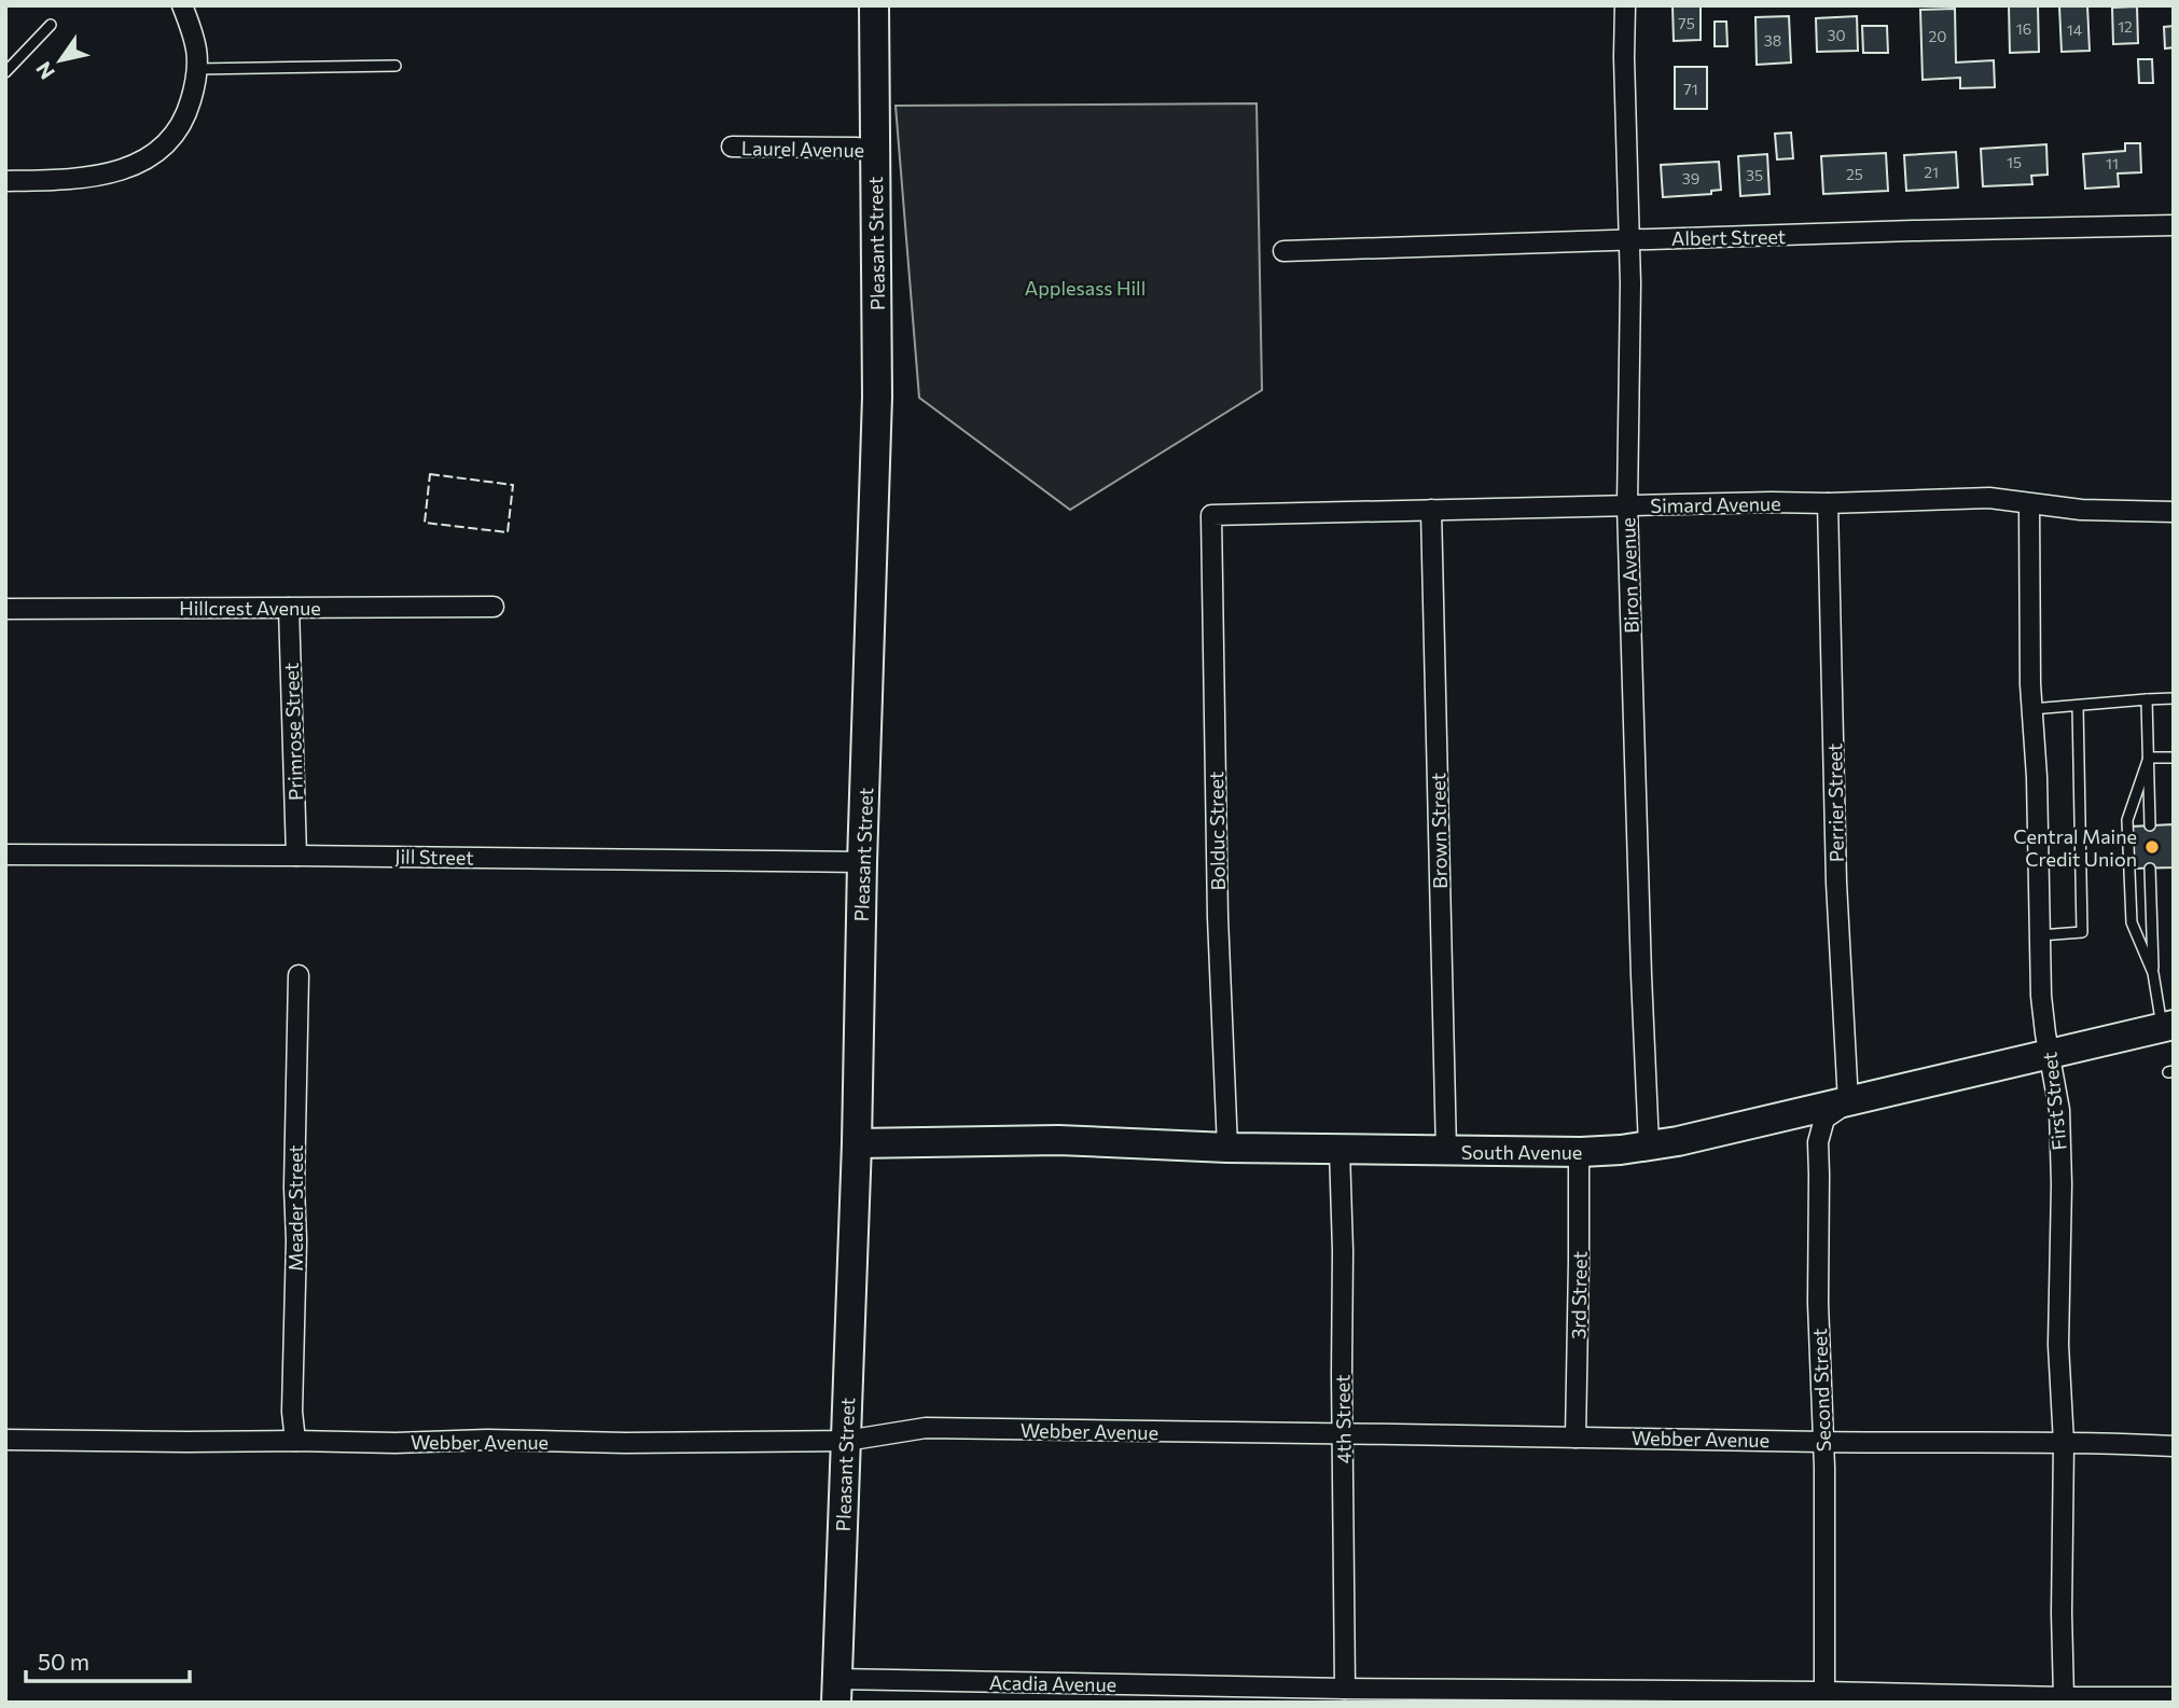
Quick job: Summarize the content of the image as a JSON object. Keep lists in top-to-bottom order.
{
  "streets": {
    "street": [
      "Laurel Avenue",
      "Albert Street",
      "Pleasant Street",
      "Simard Avenue",
      "Biron Avenue",
      "Hillcrest Avenue",
      "Primrose Street",
      "Perrier Street",
      "Bolduc Street",
      "Brown Street",
      "Jill Street",
      "First Street",
      "South Avenue",
      "Meader Street",
      "3rd Street",
      "Second Street",
      "4th Street",
      "Webber Avenue",
      "Acadia Avenue"
    ]
  },
  "crossings": [
    ["Laurel Avenue", "Pleasant Street"],
    ["Albert Street", "Biron Avenue"],
    ["Pleasant Street", "Jill Street"],
    ["Pleasant Street", "South Avenue"],
    ["Pleasant Street", "Webber Avenue"],
    ["Pleasant Street", "Acadia Avenue"],
    ["Simard Avenue", "Biron Avenue"],
    ["Simard Avenue", "Perrier Street"],
    ["Simard Avenue", "Bolduc Street"],
    ["Simard Avenue", "Brown Street"],
    ["Simard Avenue", "First Street"],
    ["Biron Avenue", "South Avenue"],
    ["Hillcrest Avenue", "Primrose Street"],
    ["Primrose Street", "Jill Street"],
    ["Perrier Street", "South Avenue"],
    ["Perrier Street", "Second Street"],
    ["Bolduc Street", "South Avenue"],
    ["Brown Street", "South Avenue"],
    ["First Street", "South Avenue"],
    ["First Street", "Webber Avenue"],
    ["First Street", "Acadia Avenue"],
    ["South Avenue", "3rd Street"],
    ["South Avenue", "Second Street"],
    ["South Avenue", "4th Street"],
    ["Meader Street", "Webber Avenue"],
    ["3rd Street", "Webber Avenue"],
    ["Second Street", "Webber Avenue"],
    ["Second Street", "Acadia Avenue"],
    ["4th Street", "Webber Avenue"],
    ["4th Street", "Acadia Avenue"]
  ],
  "parks": ["Applesass Hill"],
  "places": ["Central Maine Credit Union"],
  "house_numbers": [
    "75",
    "12",
    "16",
    "14",
    "30",
    "20",
    "38",
    "71",
    "15",
    "11",
    "21",
    "25",
    "35",
    "39"
  ],
  "scale_bar": "50 m",
  "north": "bottom left"
}
